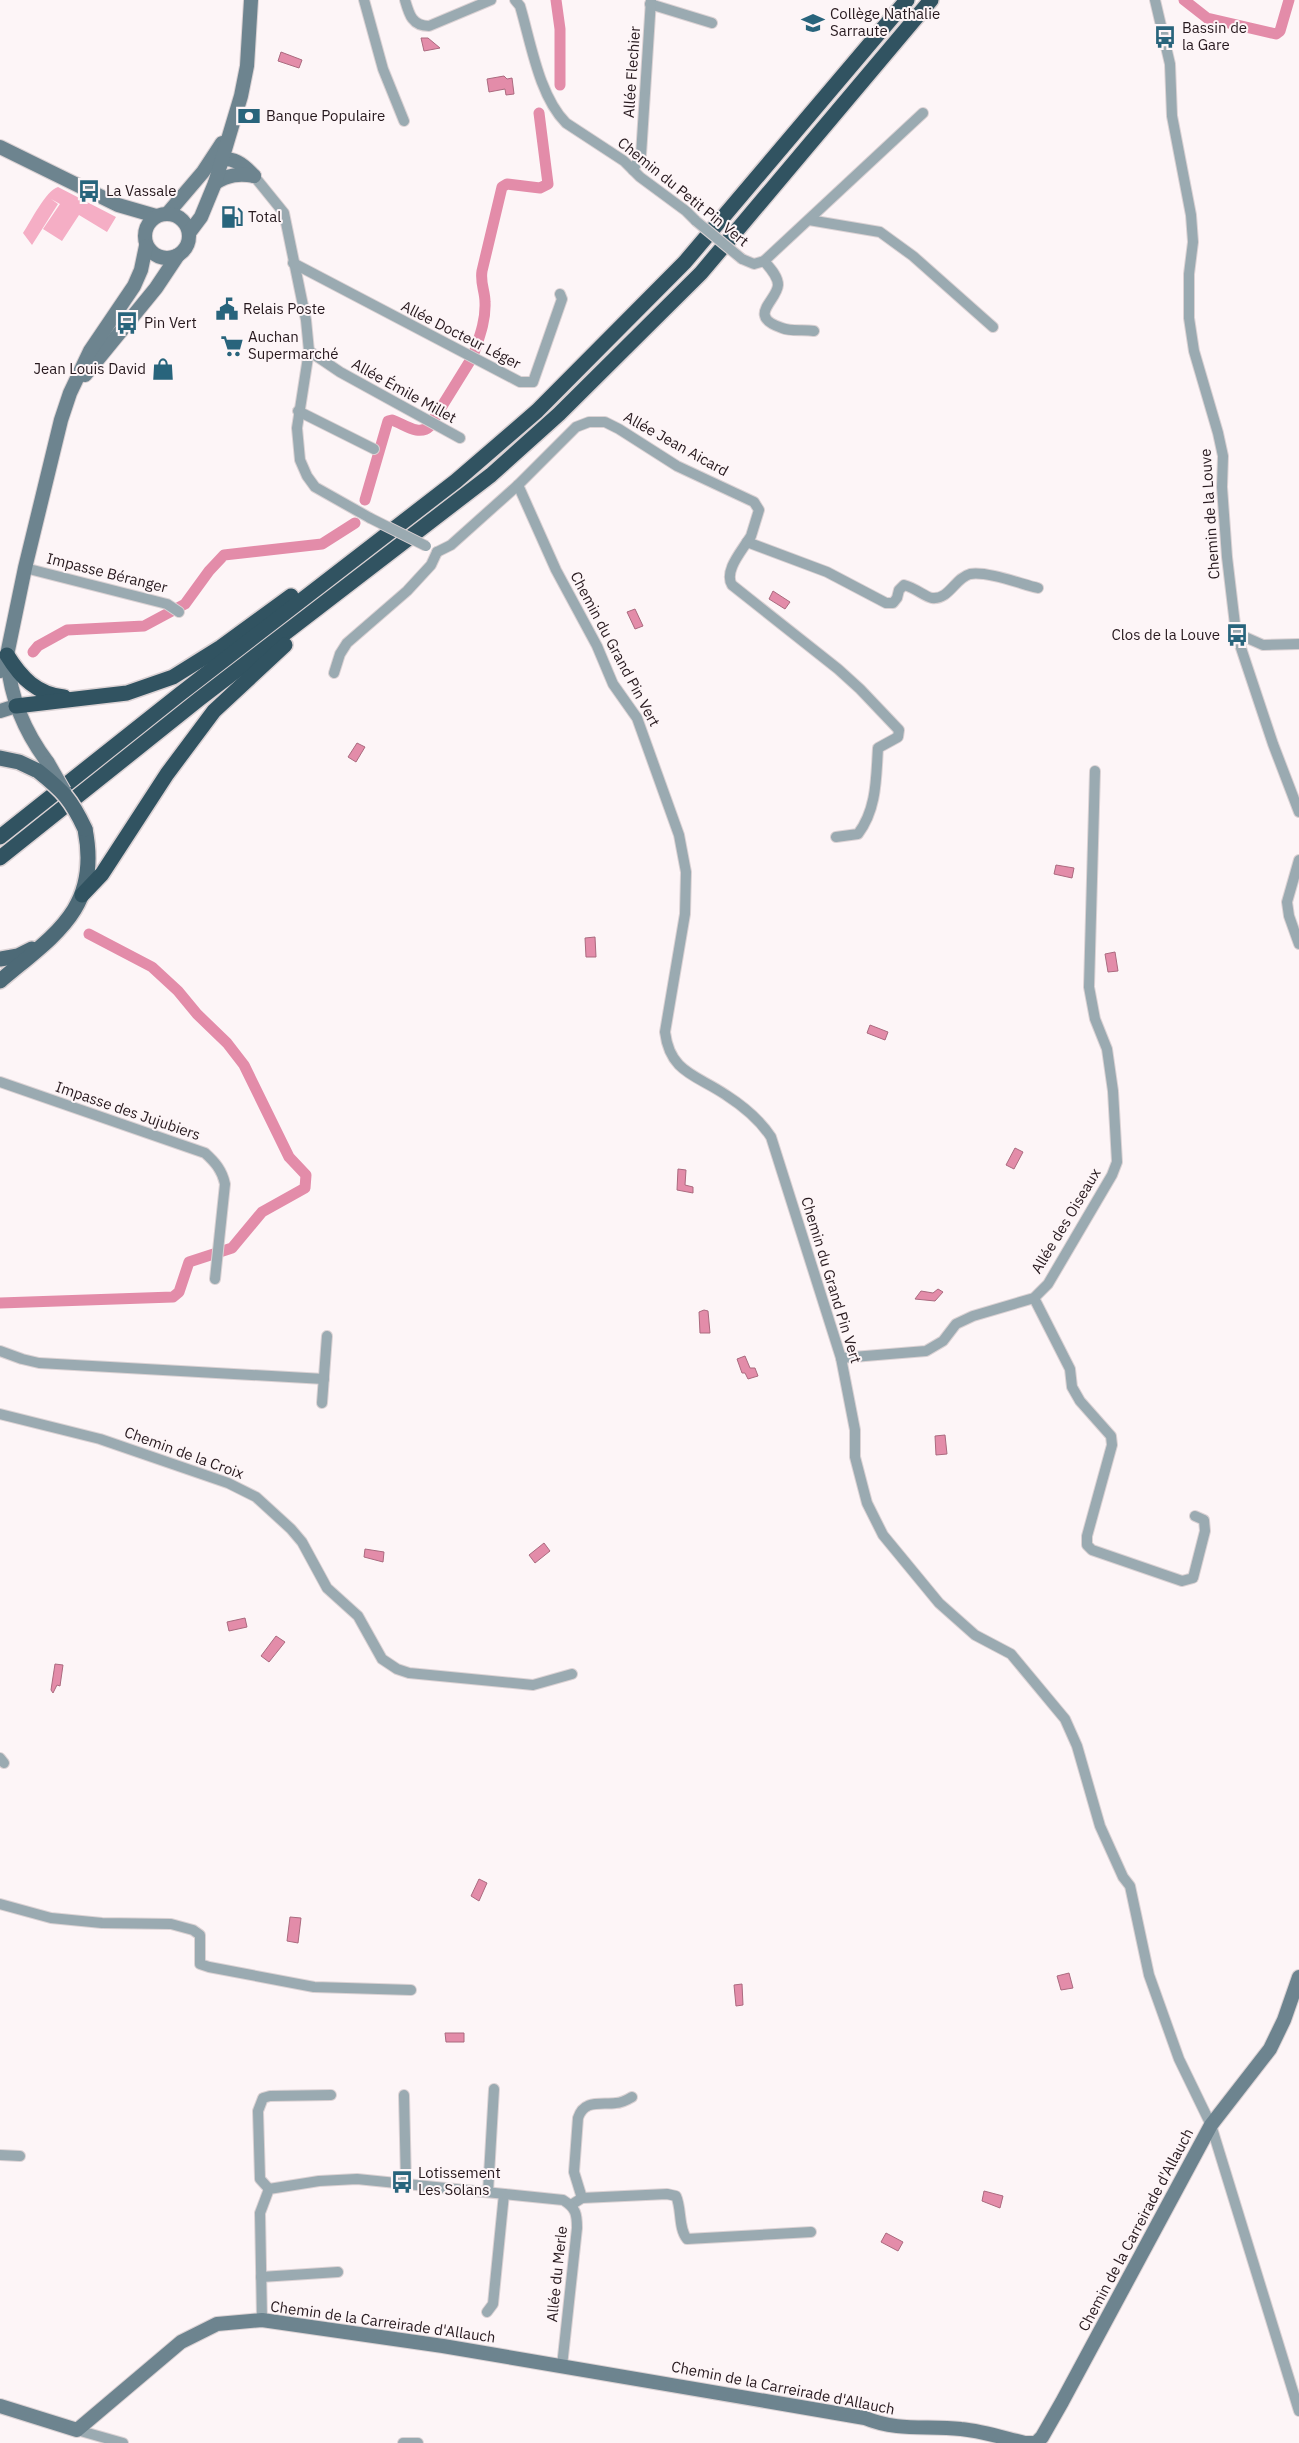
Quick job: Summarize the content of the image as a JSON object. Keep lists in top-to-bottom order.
{
  "streets": {
    "street": [
      "Allée Flechier",
      "Chemin du Petit Pin Vert",
      "Allée Docteur Léger",
      "Allée Émile Millet",
      "Allée Jean Aicard",
      "Chemin de la Louve",
      "Impasse Béranger",
      "Chemin du Grand Pin Vert",
      "Impasse des Jujubiers",
      "Allée des Oiseaux",
      "Chemin de la Croix",
      "Chemin de la Carreirade d'Allauch",
      "Allée du Merle"
    ]
  },
  "crossings": [
    ["Allée Flechier", "Chemin du Petit Pin Vert"],
    ["Allée Jean Aicard", "Chemin du Grand Pin Vert"],
    ["Chemin du Grand Pin Vert", "Chemin de la Carreirade d'Allauch"],
    ["Chemin de la Carreirade d'Allauch", "Allée du Merle"]
  ],
  "places": {
    "school or university": ["Collège Nathalie Sarraute"],
    "bus stop": [
      "Bassin de la Gare",
      "La Vassale",
      "Pin Vert",
      "Clos de la Louve",
      "Lotissement Les Solans"
    ],
    "bank": ["Banque Populaire"],
    "fuel station": ["Total"],
    "public building": ["Relais Poste"],
    "supermarket": ["Auchan Supermarché"],
    "shop": ["Jean Louis David"]
  }
}
